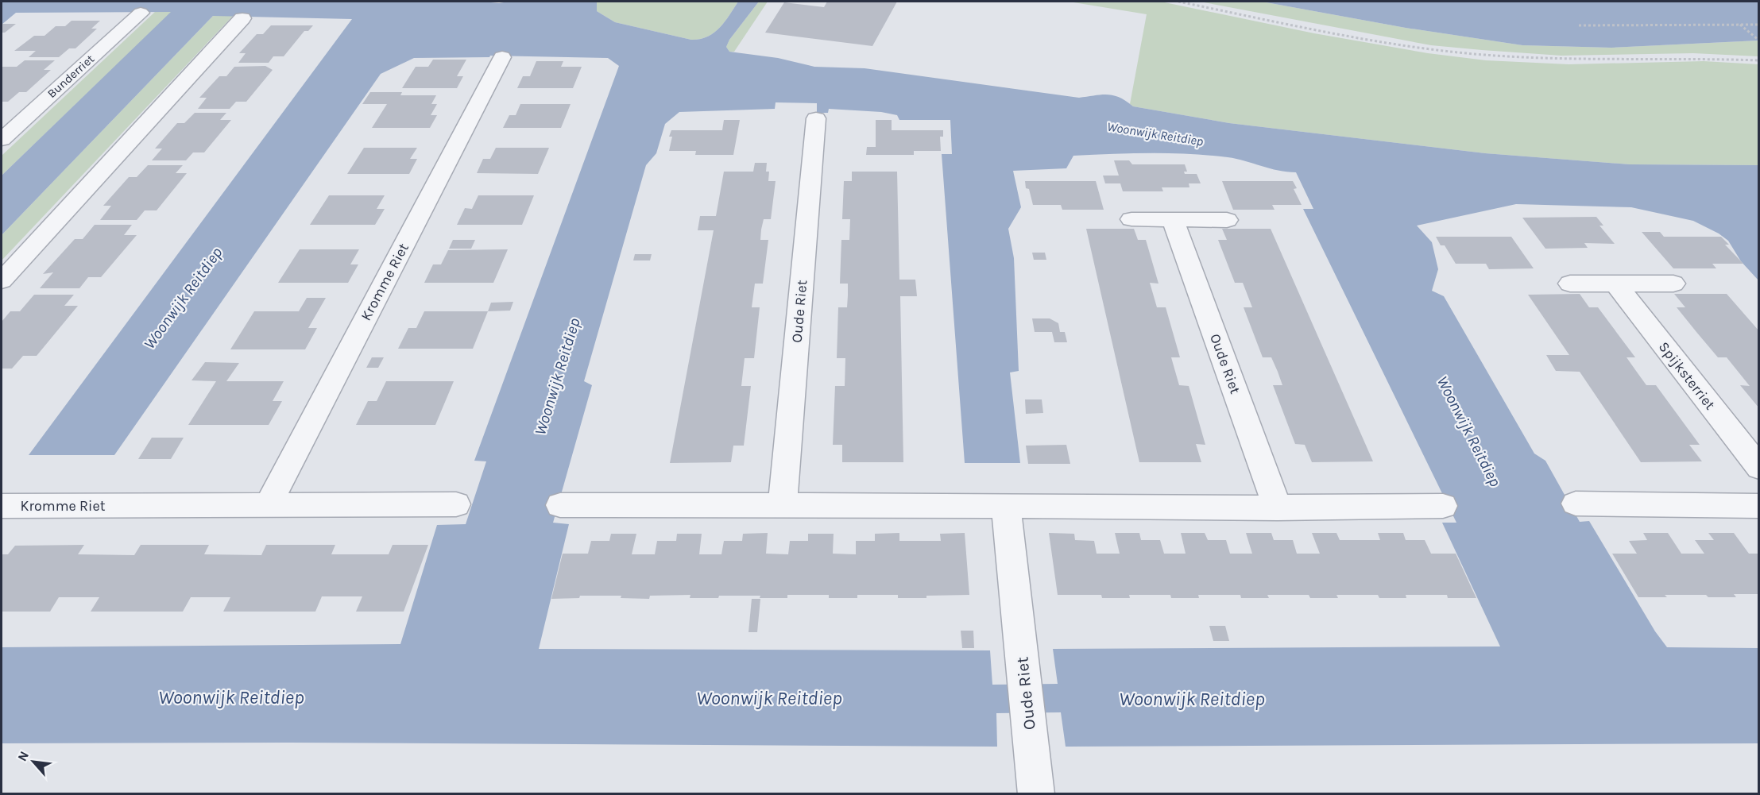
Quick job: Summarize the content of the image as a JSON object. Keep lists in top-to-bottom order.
{
  "streets": {
    "street": [
      "Bunderriet",
      "Kromme Riet",
      "Oude Riet",
      "Spijksterriet"
    ]
  },
  "water": ["Woonwijk Reitdiep"],
  "north": "top left"
}
